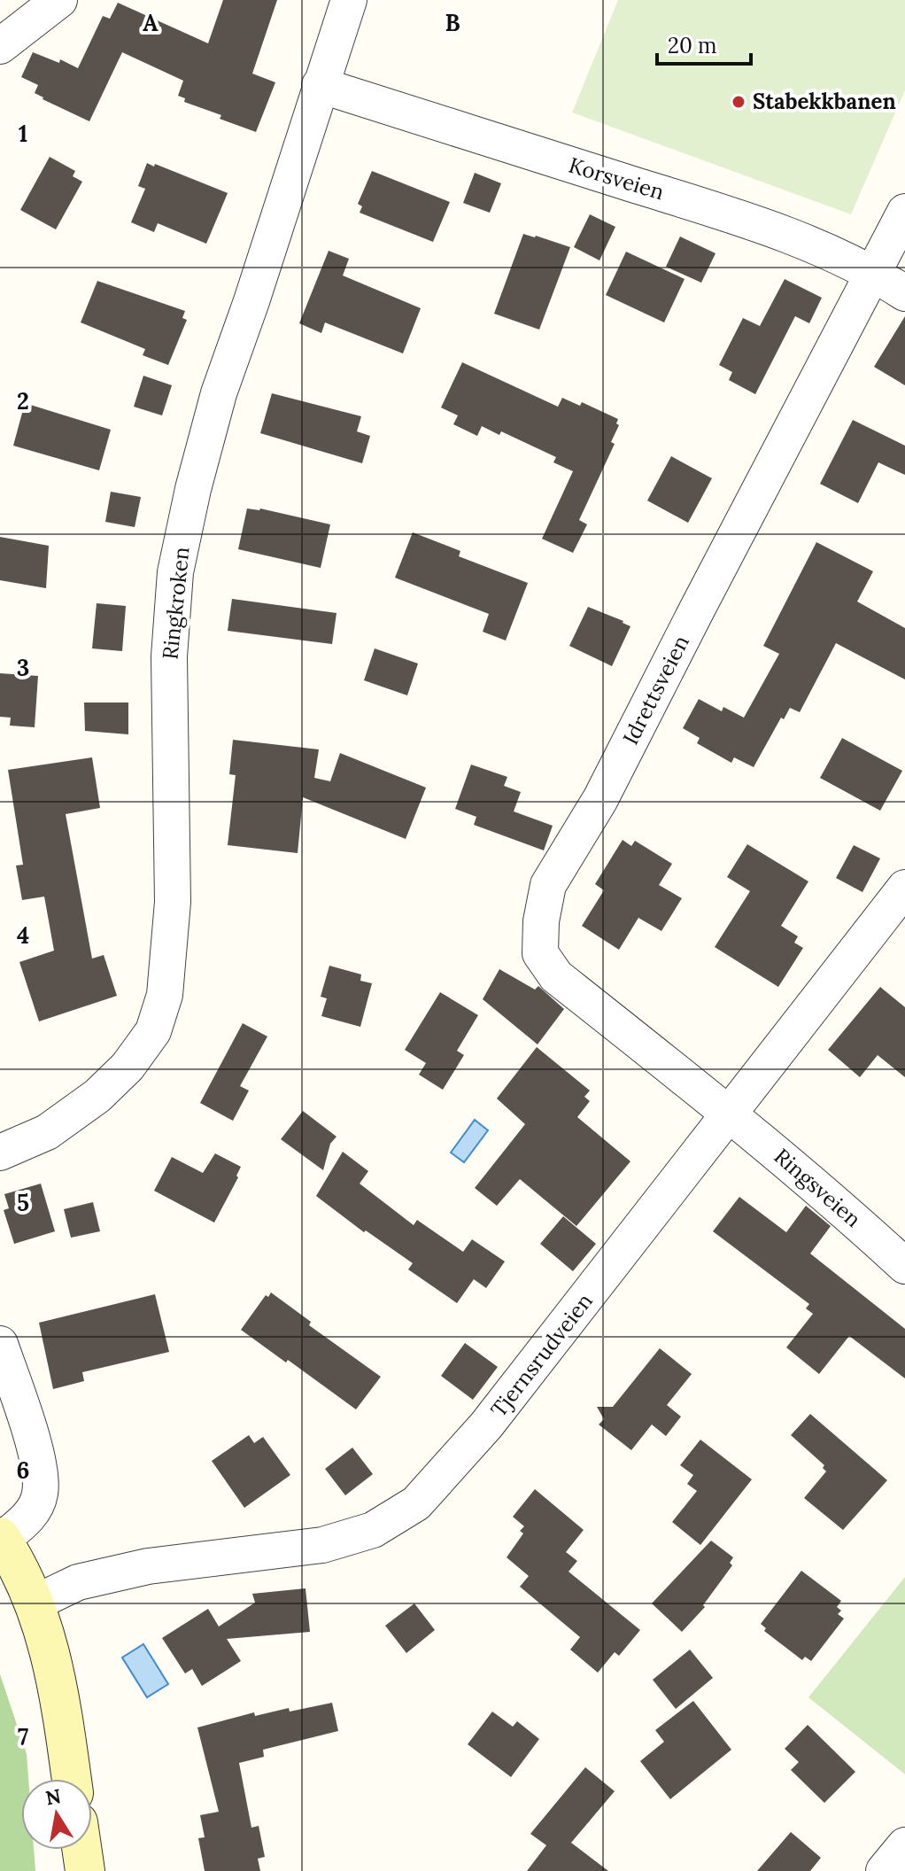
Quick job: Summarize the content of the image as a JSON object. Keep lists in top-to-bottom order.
{
  "streets": {
    "street": [
      "Korsveien",
      "Ringkroken",
      "Idrettsveien",
      "Ringsveien",
      "Tjernsrudveien"
    ]
  },
  "crossings": [
    ["Korsveien", "Ringkroken"],
    ["Korsveien", "Idrettsveien"],
    ["Idrettsveien", "Ringsveien"],
    ["Idrettsveien", "Tjernsrudveien"],
    ["Ringsveien", "Tjernsrudveien"]
  ],
  "places": ["Stabekkbanen"],
  "scale_bar": "20 m",
  "north": "top",
  "grid": {
    "columns": ["A", "B"],
    "rows": [
      "1",
      "2",
      "3",
      "4",
      "5",
      "6",
      "7"
    ]
  }
}
